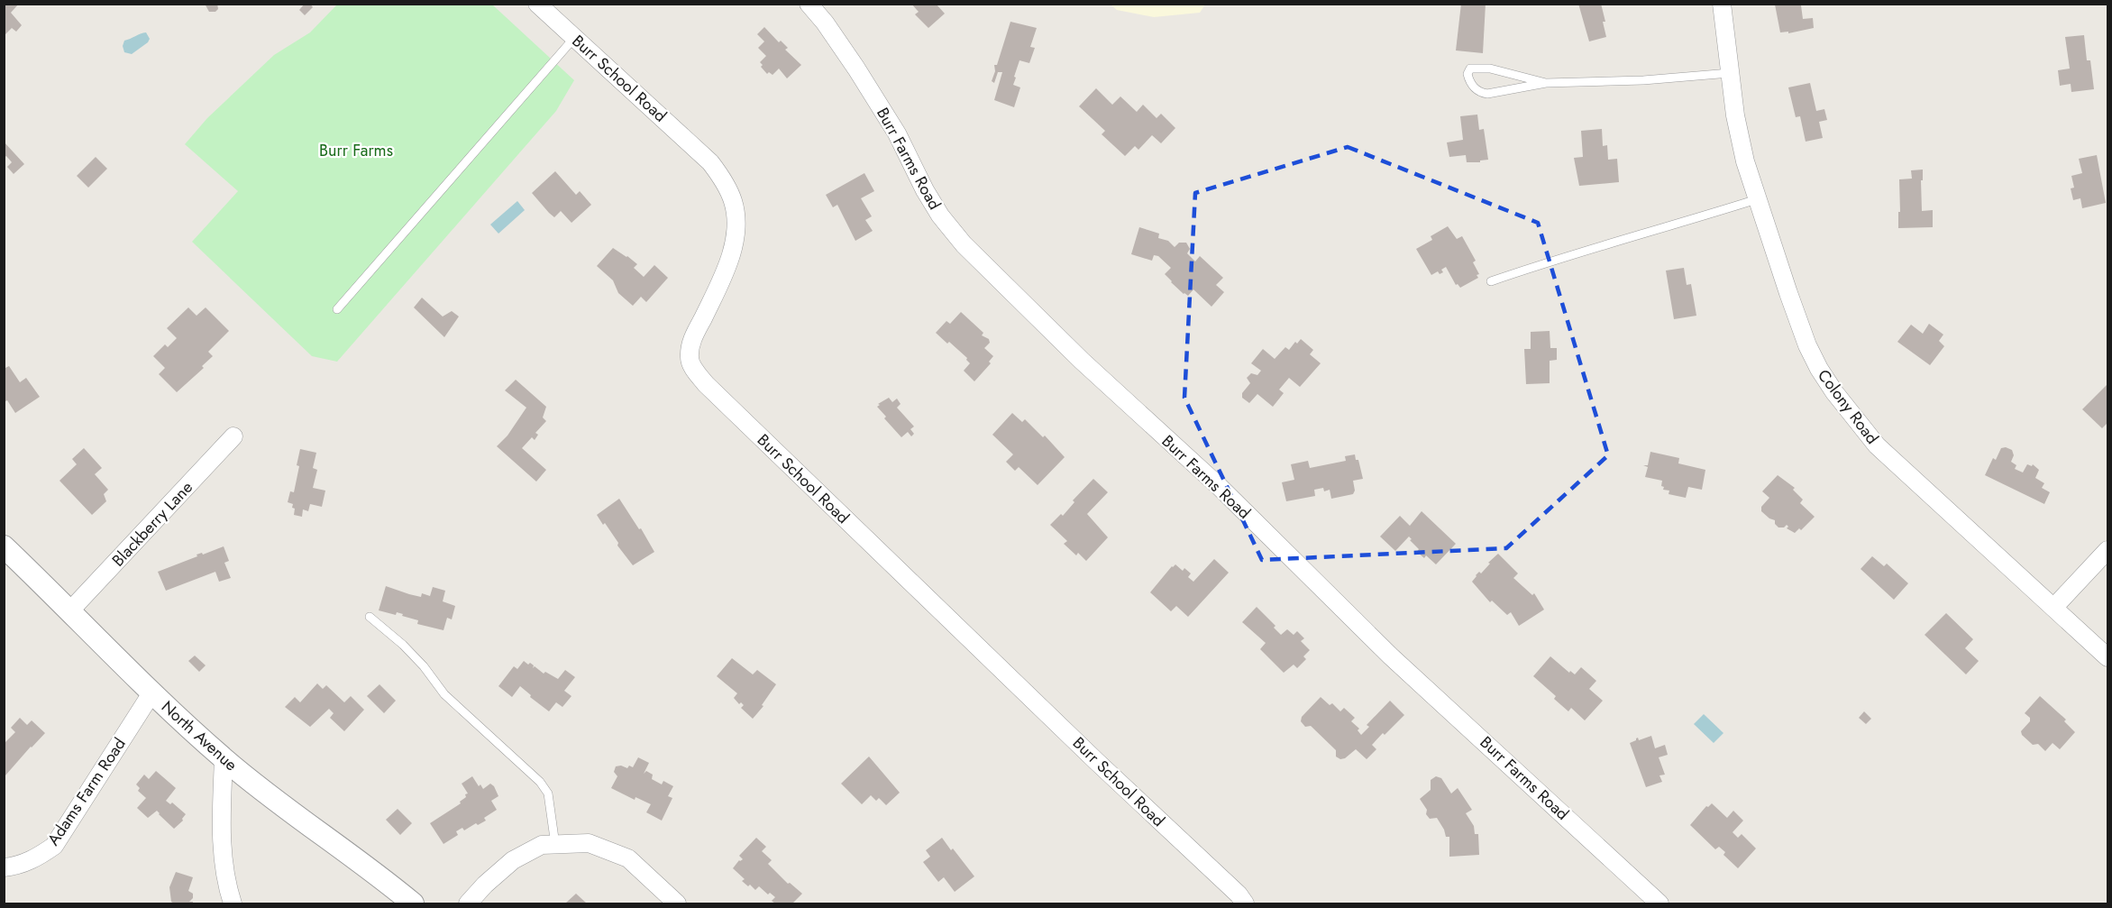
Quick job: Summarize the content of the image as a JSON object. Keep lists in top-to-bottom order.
{
  "streets": {
    "street": [
      "Burr School Road",
      "Burr Farms Road",
      "Colony Road",
      "Blackberry Lane",
      "North Avenue",
      "Adams Farm Road"
    ]
  },
  "crossings": [
    ["Blackberry Lane", "North Avenue"],
    ["North Avenue", "Adams Farm Road"]
  ],
  "parks": ["Burr Farms"]
}
